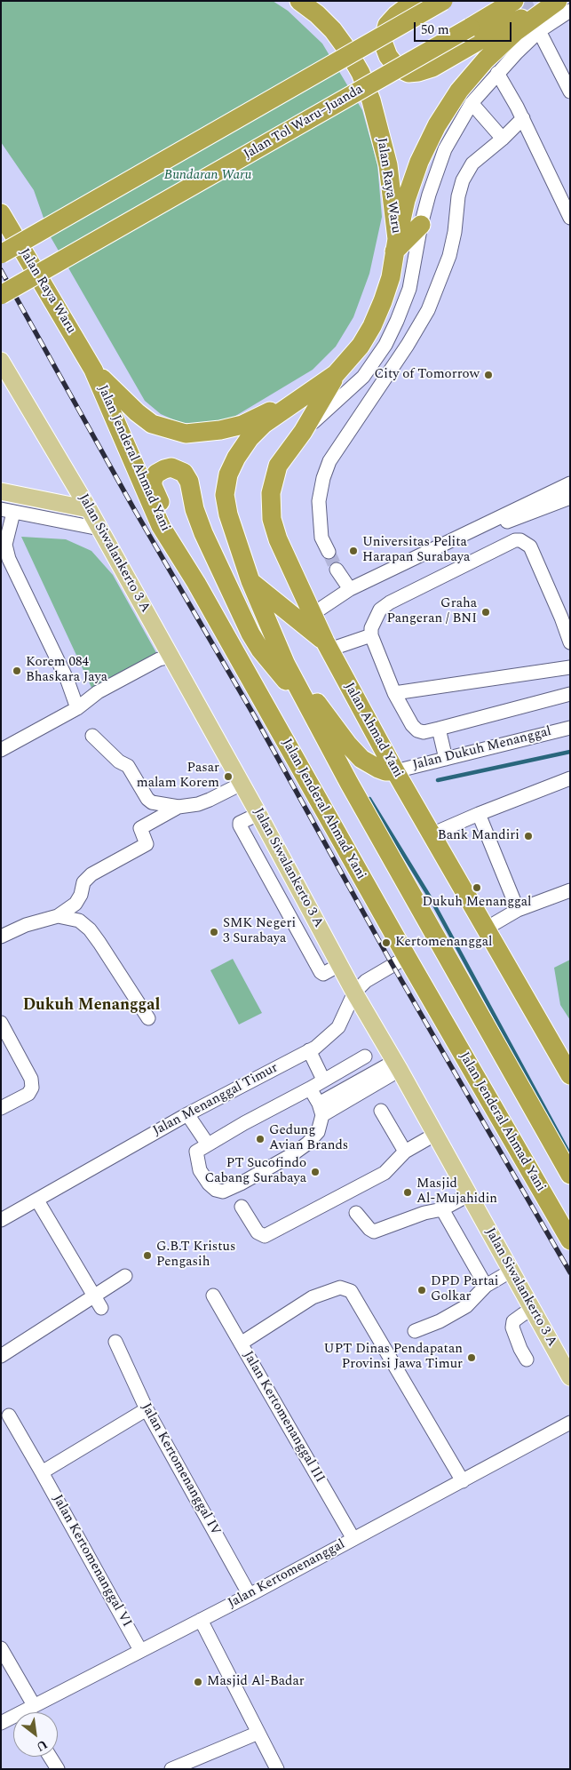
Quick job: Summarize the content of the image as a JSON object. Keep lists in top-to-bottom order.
{
  "streets": {
    "highway": [
      "Jalan Tol Waru–Juanda",
      "Jalan Raya Waru",
      "Jalan Jenderal Ahmad Yani",
      "Jalan Ahmad Yani"
    ],
    "main road": ["Jalan Siwalankerto 3 A"],
    "street": [
      "Jalan Dukuh Menanggal",
      "Jalan Menanggal Timur",
      "Jalan Kertomenanggal III",
      "Jalan Kertomenanggal IV",
      "Jalan Kertomenanggal VI",
      "Jalan Kertomenanggal"
    ]
  },
  "crossings": [
    ["Jalan Raya Waru", "Jalan Jenderal Ahmad Yani"],
    ["Jalan Raya Waru", "Jalan Ahmad Yani"],
    ["Jalan Jenderal Ahmad Yani", "Jalan Menanggal Timur"],
    ["Jalan Siwalankerto 3 A", "Jalan Menanggal Timur"],
    ["Jalan Ahmad Yani", "Jalan Dukuh Menanggal"],
    ["Jalan Kertomenanggal III", "Jalan Kertomenanggal"],
    ["Jalan Kertomenanggal IV", "Jalan Kertomenanggal"],
    ["Jalan Kertomenanggal VI", "Jalan Kertomenanggal"]
  ],
  "districts": ["Dukuh Menanggal"],
  "parks": ["Bundaran Waru"],
  "places": [
    "City of Tomorrow",
    "Universitas Pelita Harapan Surabaya",
    "Graha Pangeran / BNI",
    "Korem 084 Bhaskara Jaya",
    "Pasar malam Korem",
    "Bank Mandiri",
    "Dukuh Menanggal",
    "SMK Negeri 3 Surabaya",
    "Kertomenanggal",
    "Gedung Avian Brands",
    "PT Sucofindo Cabang Surabaya",
    "Masjid Al-Mujahidin",
    "G.B.T Kristus Pengasih",
    "DPD Partai Golkar",
    "UPT Dinas Pendapatan Provinsi Jawa Timur",
    "Masjid Al-Badar"
  ],
  "scale_bar": "50 m",
  "north": "bottom right"
}
